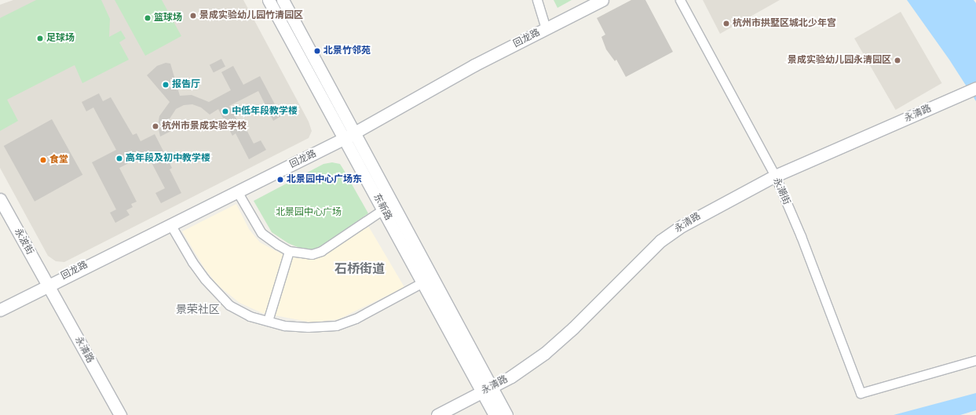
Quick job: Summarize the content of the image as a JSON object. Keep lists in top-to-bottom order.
{
  "streets": {
    "street": [
      "回龙路",
      "永清路",
      "永潮街",
      "东新路",
      "永波街"
    ]
  },
  "crossings": [
    ["回龙路", "永清路"],
    ["回龙路", "东新路"],
    ["回龙路", "永波街"],
    ["永清路", "永潮街"],
    ["永清路", "东新路"],
    ["永清路", "永波街"]
  ],
  "districts": ["石桥街道", "景荣社区"],
  "parks": ["北景园中心广场"],
  "places": [
    "景成实验幼儿园竹清园区",
    "篮球场",
    "杭州市拱墅区城北少年宫",
    "足球场",
    "北景竹邻苑",
    "景成实验幼儿园永清园区",
    "报告厅",
    "中低年段教学楼",
    "杭州市景成实验学校",
    "高年段及初中教学楼",
    "食堂",
    "北景园中心广场东"
  ]
}
